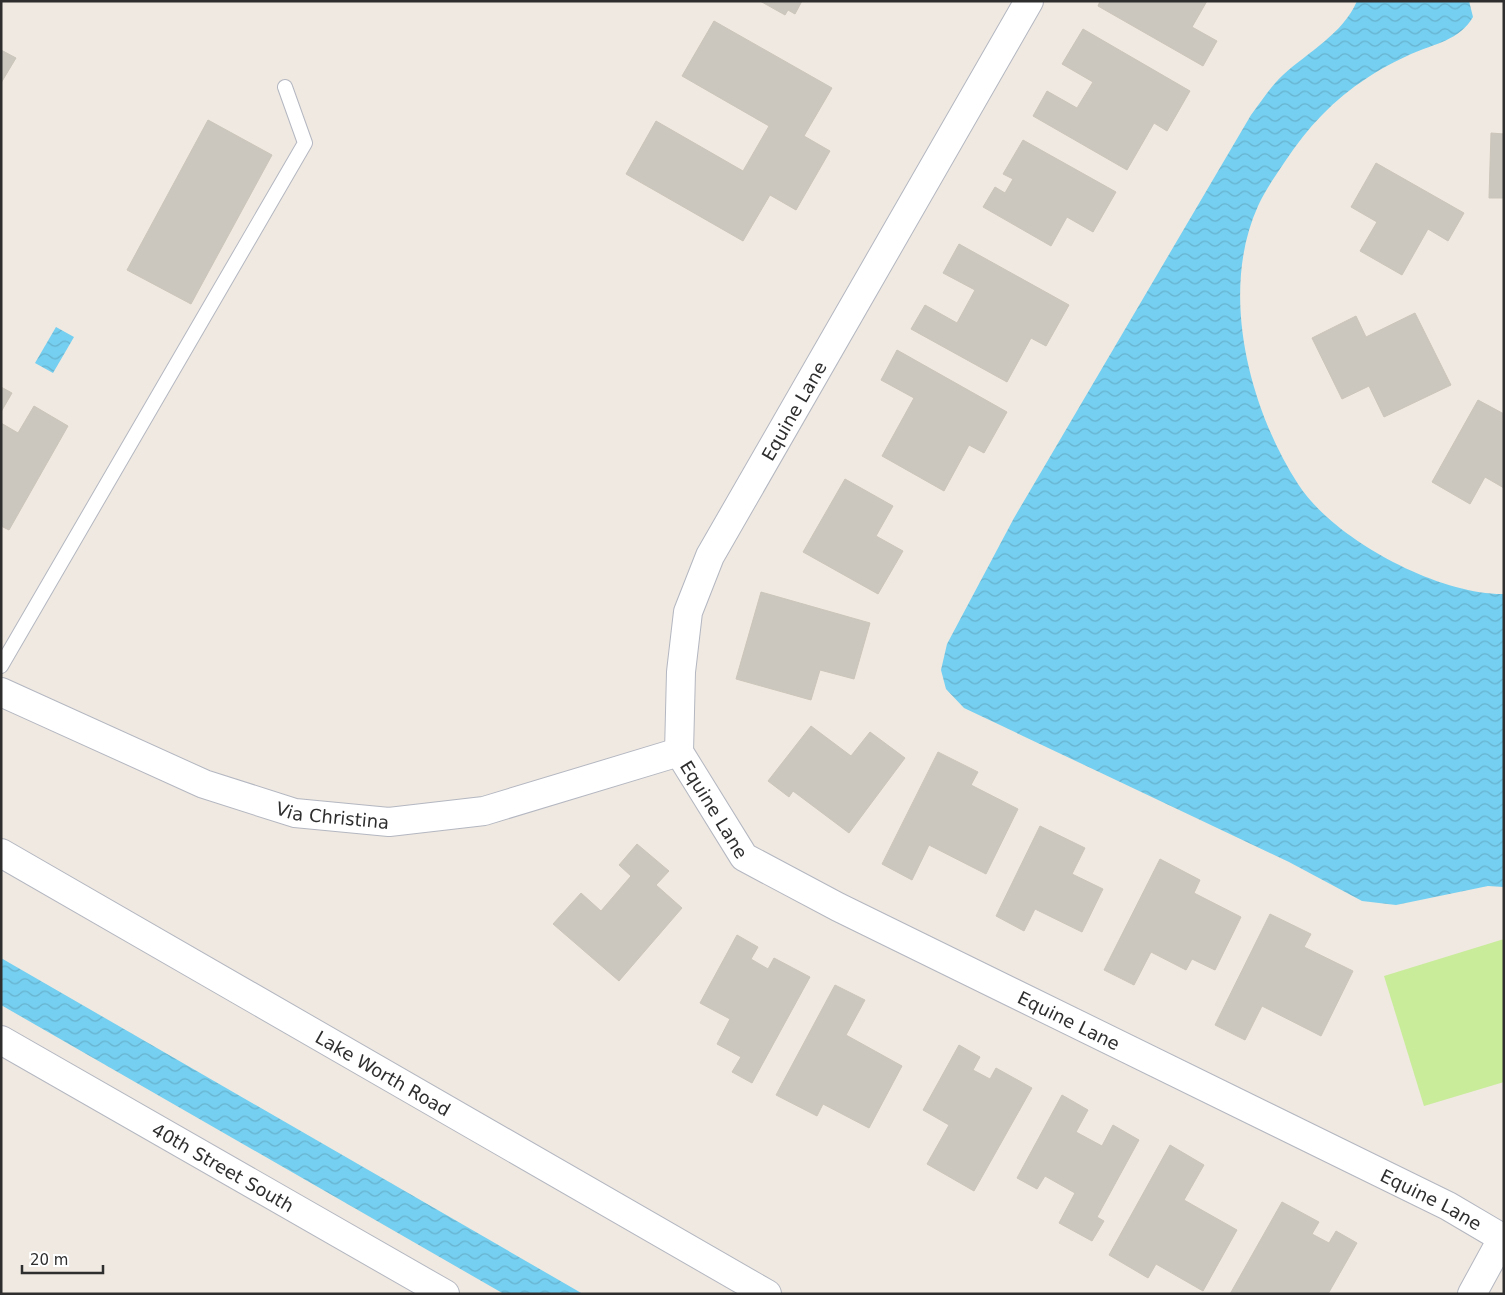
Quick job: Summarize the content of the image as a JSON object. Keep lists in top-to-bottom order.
{
  "streets": {
    "street": [
      "Equine Lane",
      "Via Christina",
      "Lake Worth Road",
      "40th Street South"
    ]
  },
  "crossings": [
    ["Equine Lane", "Via Christina"]
  ],
  "scale_bar": "20 m"
}
